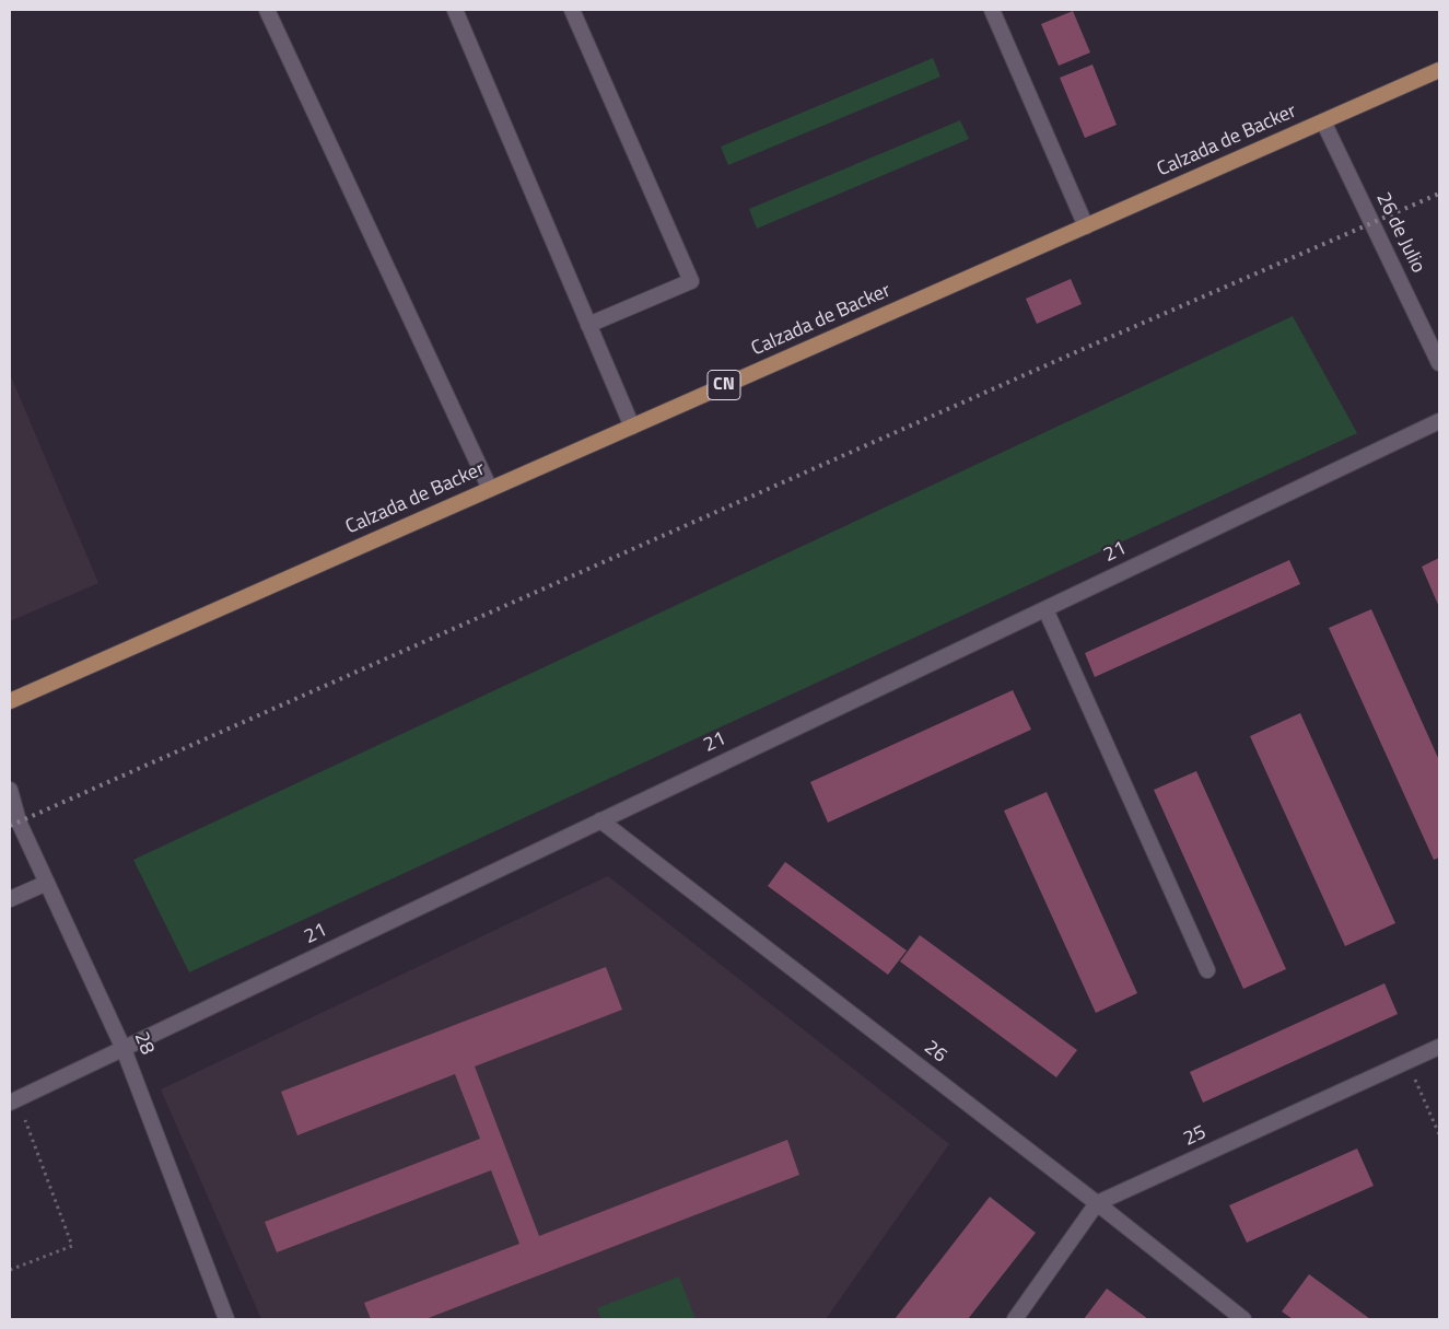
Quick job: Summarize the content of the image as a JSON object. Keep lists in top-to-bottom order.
{
  "streets": {
    "main road": ["Calzada de Backer", "CN"],
    "street": [
      "26 de Julio",
      "21",
      "28",
      "26",
      "25"
    ]
  },
  "crossings": [
    ["Calzada de Backer", "26 de Julio"],
    ["21", "28"],
    ["21", "26"],
    ["26", "25"]
  ]
}
